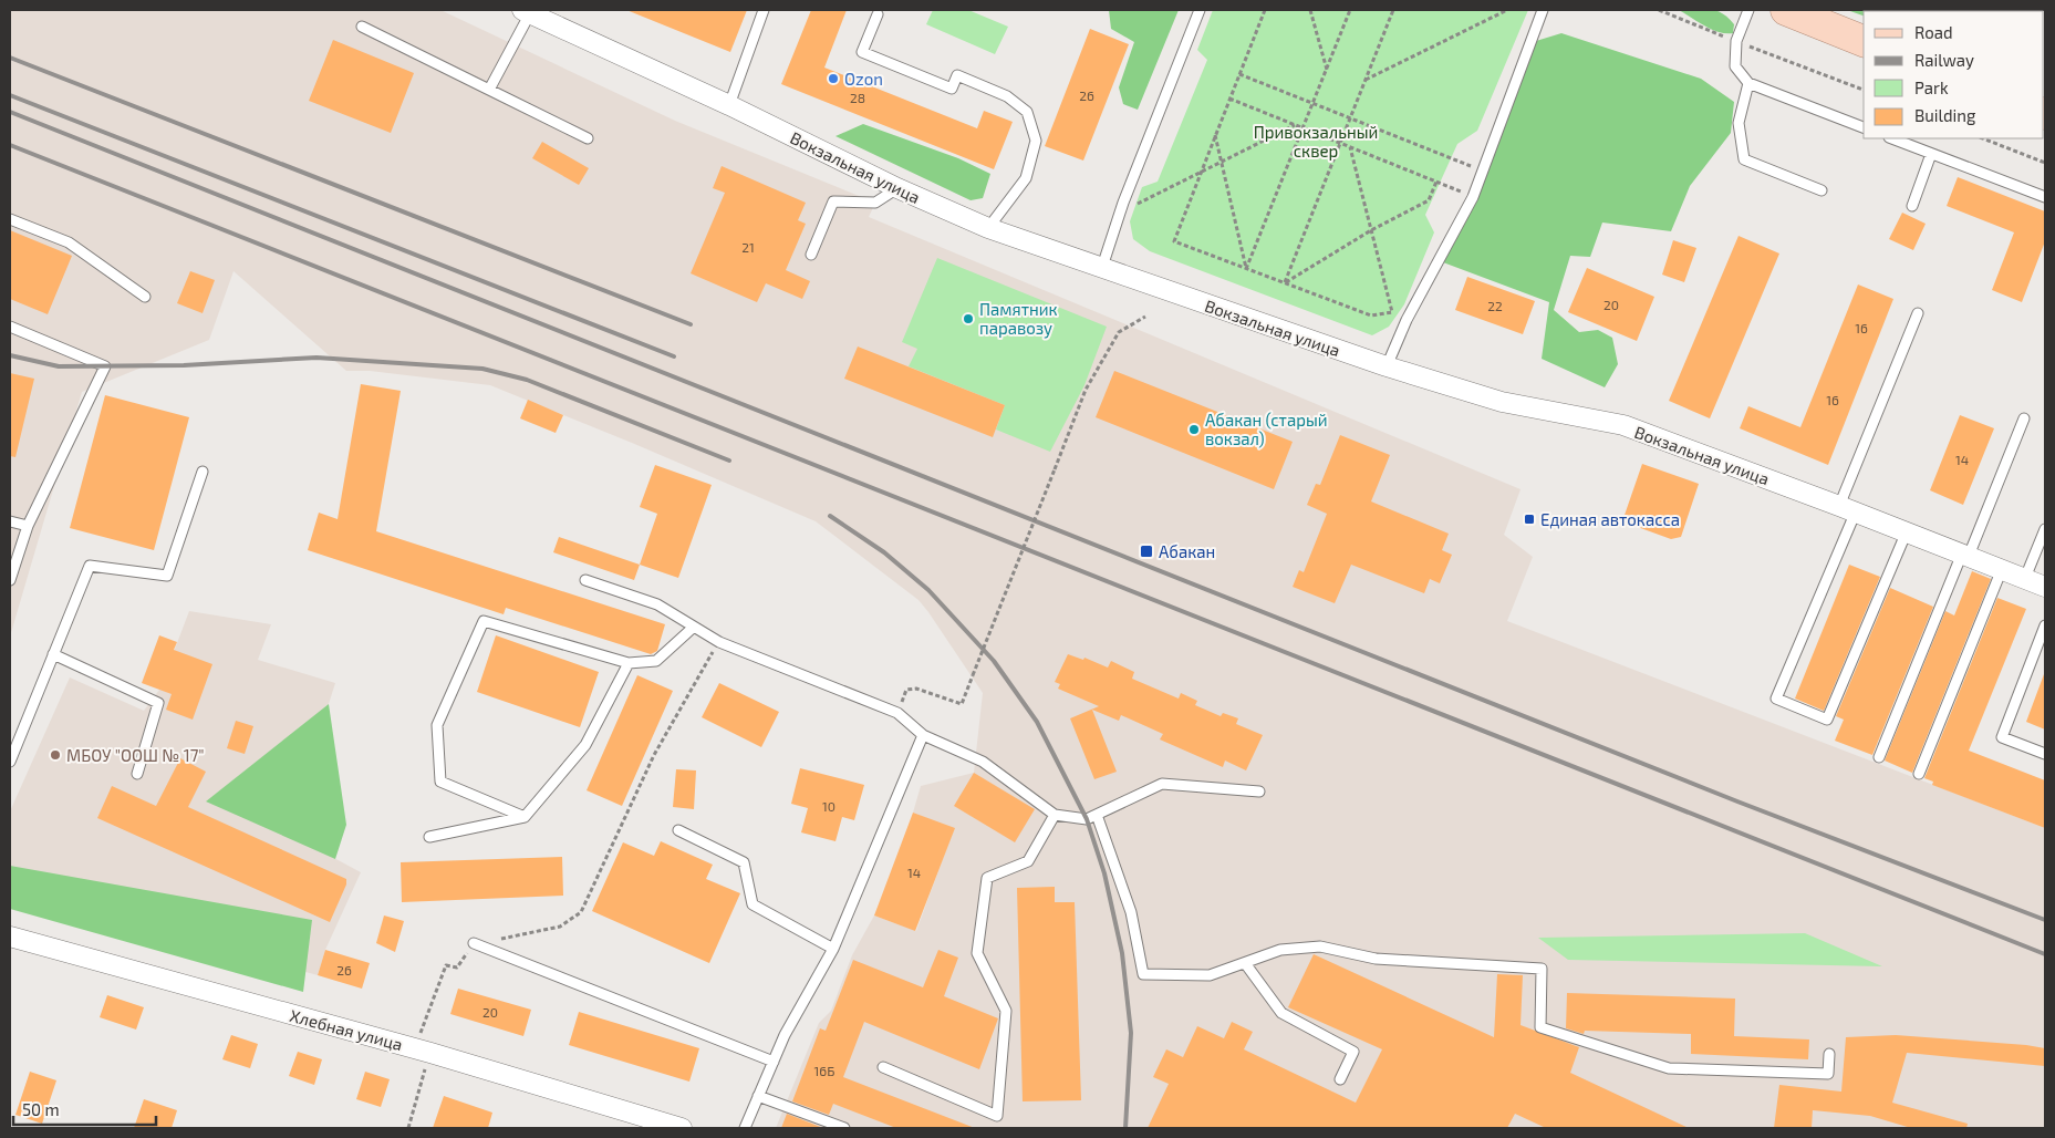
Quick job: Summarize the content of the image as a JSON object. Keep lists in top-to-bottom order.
{
  "streets": {
    "street": ["Вокзальная улица", "Хлебная улица"]
  },
  "parks": ["Привокзальный сквер"],
  "places": {
    "other": [
      "Ozon",
      "Памятник паравозу",
      "Абакан (старый вокзал)",
      "МБОУ \"ООШ № 17\""
    ],
    "transit": ["Единая автокасса", "Абакан"]
  },
  "house_numbers": [
    "26",
    "28",
    "21",
    "20",
    "22",
    "16",
    "16",
    "14",
    "10",
    "14",
    "26",
    "20",
    "16Б"
  ],
  "legend": [
    "Road",
    "Railway",
    "Park",
    "Building"
  ],
  "scale_bar": "50 m"
}
